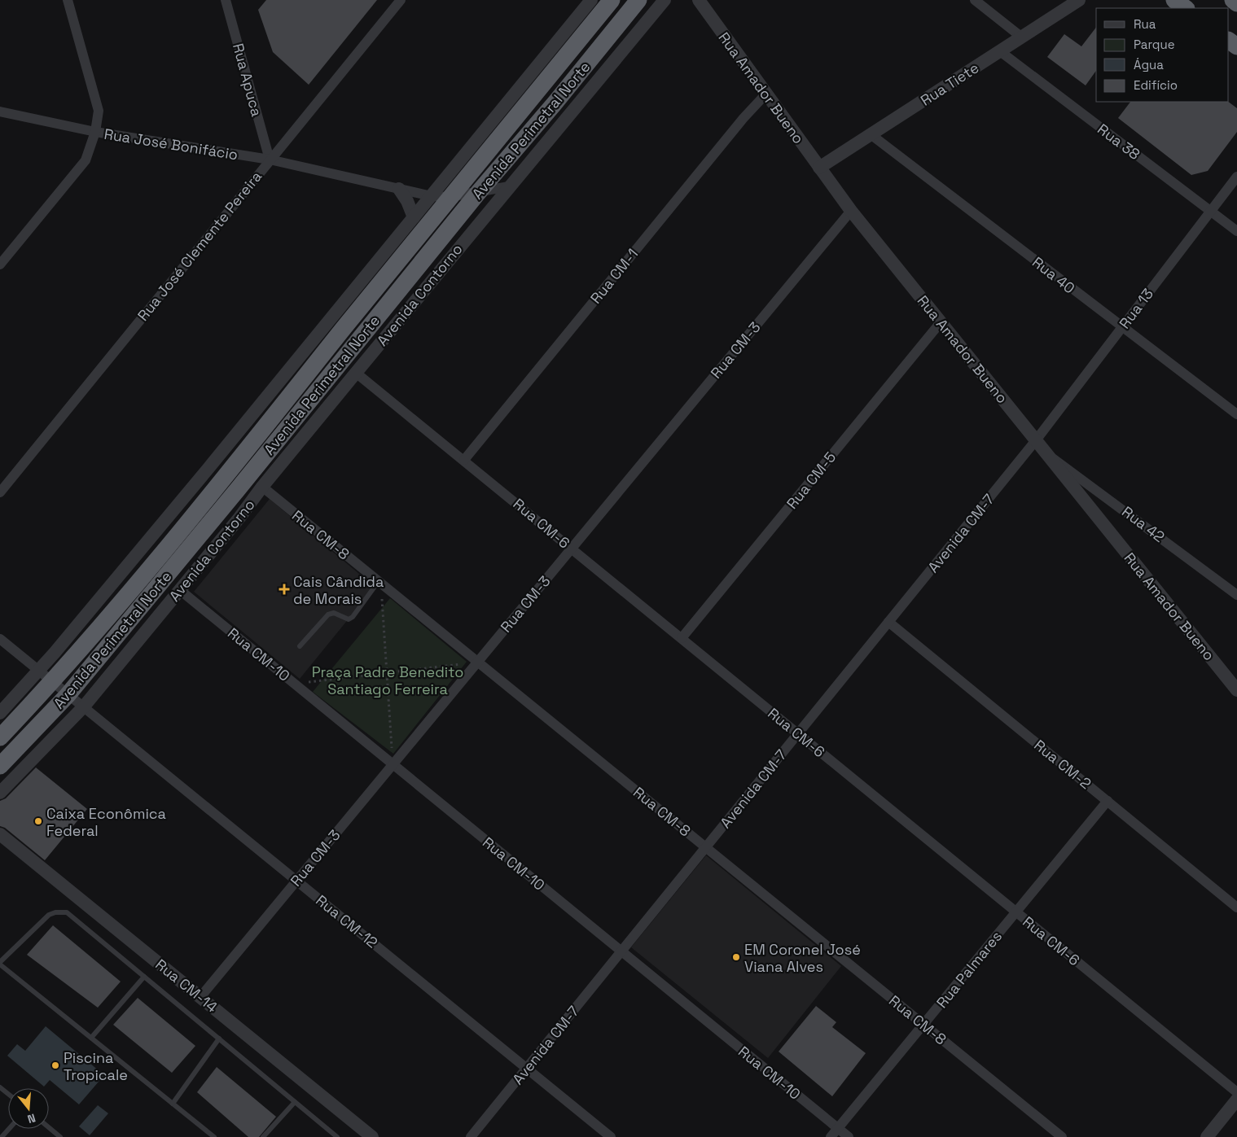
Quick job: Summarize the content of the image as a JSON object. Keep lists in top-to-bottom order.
{
  "streets": {
    "highway": ["Avenida Perimetral Norte"],
    "street": [
      "Rua Apuca",
      "Rua Tiete",
      "Rua Amador Bueno",
      "Rua 38",
      "Rua José Bonifácio",
      "Rua José Clemente Pereira",
      "Rua 40",
      "Rua CM-1",
      "Avenida Contorno",
      "Rua 13",
      "Rua CM-3",
      "Rua CM-5",
      "Rua CM-6",
      "Rua 42",
      "Avenida CM-7",
      "Rua CM-8",
      "Rua CM-10",
      "Rua CM-2",
      "Rua CM-12",
      "Rua Palmares",
      "Rua CM-14"
    ]
  },
  "crossings": [
    ["Rua Apuca", "Rua José Bonifácio"],
    ["Rua Apuca", "Rua José Clemente Pereira"],
    ["Rua Tiete", "Rua Amador Bueno"],
    ["Rua Tiete", "Rua 38"],
    ["Rua Tiete", "Rua 40"],
    ["Rua Amador Bueno", "Rua CM-1"],
    ["Rua Amador Bueno", "Rua 13"],
    ["Rua Amador Bueno", "Rua CM-3"],
    ["Rua Amador Bueno", "Rua CM-5"],
    ["Rua Amador Bueno", "Rua 42"],
    ["Rua Amador Bueno", "Avenida CM-7"],
    ["Avenida Perimetral Norte", "Rua José Bonifácio"],
    ["Avenida Perimetral Norte", "Rua CM-12"],
    ["Rua 38", "Rua 13"],
    ["Rua José Bonifácio", "Rua José Clemente Pereira"],
    ["Rua José Bonifácio", "Avenida Contorno"],
    ["Rua 40", "Rua 13"],
    ["Rua CM-1", "Rua CM-6"],
    ["Avenida Contorno", "Rua CM-6"],
    ["Avenida Contorno", "Rua CM-8"],
    ["Avenida Contorno", "Rua CM-10"],
    ["Avenida Contorno", "Rua CM-12"],
    ["Rua 13", "Avenida CM-7"],
    ["Rua CM-3", "Rua CM-6"],
    ["Rua CM-3", "Rua CM-8"],
    ["Rua CM-3", "Rua CM-10"],
    ["Rua CM-3", "Rua CM-12"],
    ["Rua CM-3", "Rua CM-14"],
    ["Rua CM-5", "Rua CM-6"],
    ["Rua CM-6", "Avenida CM-7"],
    ["Rua CM-6", "Rua Palmares"],
    ["Avenida CM-7", "Rua CM-8"],
    ["Avenida CM-7", "Rua CM-10"],
    ["Avenida CM-7", "Rua CM-2"],
    ["Avenida CM-7", "Rua CM-12"],
    ["Rua CM-8", "Rua Palmares"],
    ["Rua CM-10", "Rua Palmares"],
    ["Rua CM-2", "Rua Palmares"]
  ],
  "parks": ["Praça Padre Benedito Santiago Ferreira"],
  "places": {
    "health": ["Cais Cândida de Morais"],
    "other": ["Caixa Econômica Federal", "EM Coronel José Viana Alves", "Piscina Tropicale"]
  },
  "legend": [
    "Rua",
    "Parque",
    "Água",
    "Edifício"
  ],
  "north": "bottom"
}
